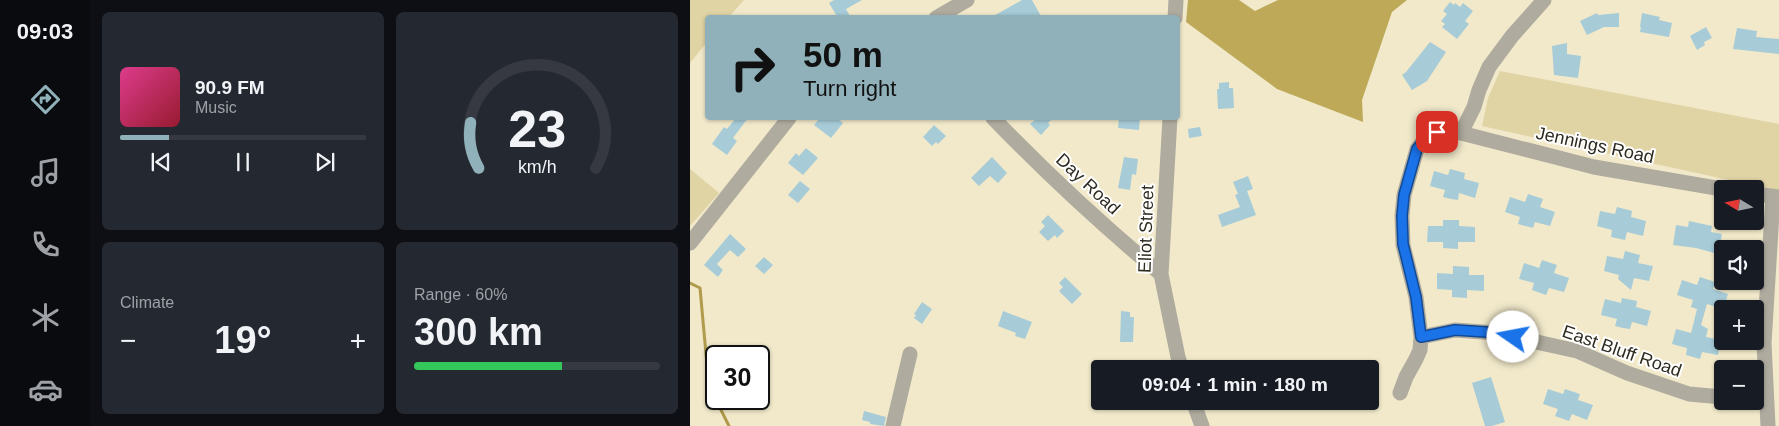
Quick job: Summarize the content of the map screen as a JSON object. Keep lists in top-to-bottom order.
{
  "streets": {
    "street": [
      "Jennings Road",
      "Day Road",
      "Eliot Street",
      "East Bluff Road"
    ]
  },
  "crossings": [
    ["Jennings Road", "East Bluff Road"],
    ["Day Road", "Eliot Street"]
  ],
  "north": "left",
  "page": {
    "tabs": "09:03",
    "turn": ["50 m", "Turn right"],
    "song": ["90.9 FM", "Music"],
    "map_buttons": ["+", "−"],
    "tile": [
      "Climate",
      ["Range · 60%", "300 km"]
    ],
    "heat": ["−", "19°", "+"],
    "limit": "30",
    "trip": "09:04 · 1 min · 180 m",
    "gauge": ["23", "km/h"]
  }
}
